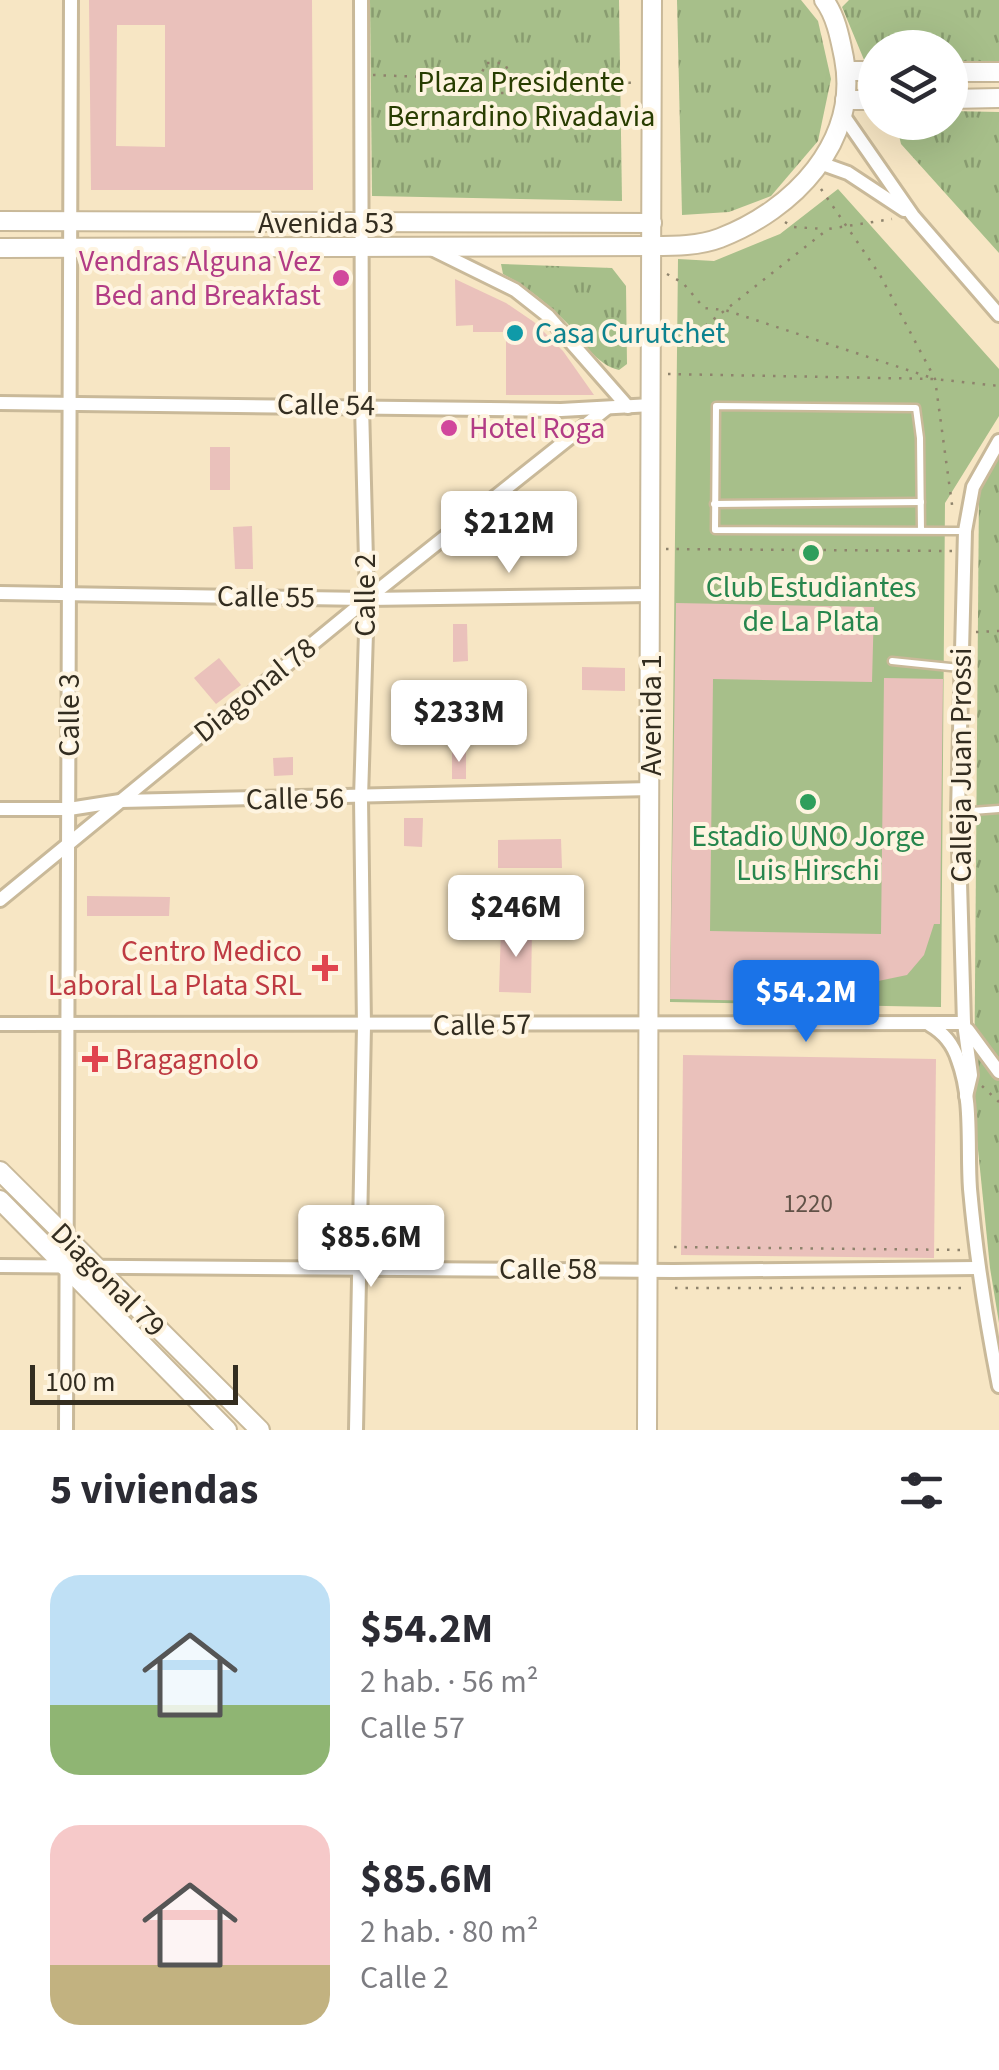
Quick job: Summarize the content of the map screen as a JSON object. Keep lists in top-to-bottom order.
{
  "streets": {
    "main road": ["Avenida 53", "Avenida 1", "Diagonal 79"],
    "street": [
      "Calle 54",
      "Calle 2",
      "Calle 55",
      "Diagonal 78",
      "Calle 3",
      "Calleja Juan Prossi",
      "Calle 56",
      "Calle 57",
      "Calle 58"
    ]
  },
  "crossings": [
    ["Avenida 53", "Calle 2"],
    ["Avenida 53", "Calle 3"],
    ["Avenida 53", "Avenida 1"],
    ["Calle 54", "Calle 2"],
    ["Calle 54", "Diagonal 78"],
    ["Calle 54", "Calle 3"],
    ["Calle 54", "Avenida 1"],
    ["Calle 2", "Calle 55"],
    ["Calle 2", "Diagonal 78"],
    ["Calle 2", "Calle 56"],
    ["Calle 2", "Calle 57"],
    ["Calle 2", "Calle 58"],
    ["Calle 55", "Diagonal 78"],
    ["Calle 55", "Calle 3"],
    ["Calle 55", "Avenida 1"],
    ["Diagonal 78", "Calle 3"],
    ["Diagonal 78", "Calle 56"],
    ["Calle 3", "Calle 56"],
    ["Calle 3", "Calle 57"],
    ["Calle 3", "Calle 58"],
    ["Calle 3", "Diagonal 79"],
    ["Avenida 1", "Calle 56"],
    ["Avenida 1", "Calle 57"],
    ["Avenida 1", "Calle 58"],
    ["Calleja Juan Prossi", "Calle 57"],
    ["Calleja Juan Prossi", "Calle 58"],
    ["Calle 58", "Diagonal 79"]
  ],
  "parks": ["Plaza Presidente Bernardino Rivadavia"],
  "places": {
    "other": [
      "Vendras Alguna Vez Bed and Breakfast",
      "Casa Curutchet",
      "Hotel Roga",
      "Club Estudiantes de La Plata",
      "Estadio UNO Jorge Luis Hirschi"
    ],
    "health": ["Centro Medico Laboral La Plata SRL", "Bragagnolo"]
  },
  "house_numbers": ["1220"],
  "scale_bar": "100 m",
  "page": {
    "price": [
      "$212M",
      "$233M",
      "$246M",
      "$54.2M",
      "$85.6M"
    ],
    "scale": "100 m",
    "heading": "5 viviendas",
    "list": [
      {
        "name": "$54.2M",
        "note": "2 hab. · 56 m² · Calle 57"
      },
      {
        "name": "$85.6M",
        "note": "2 hab. · 80 m² · Calle 2"
      }
    ]
  }
}
